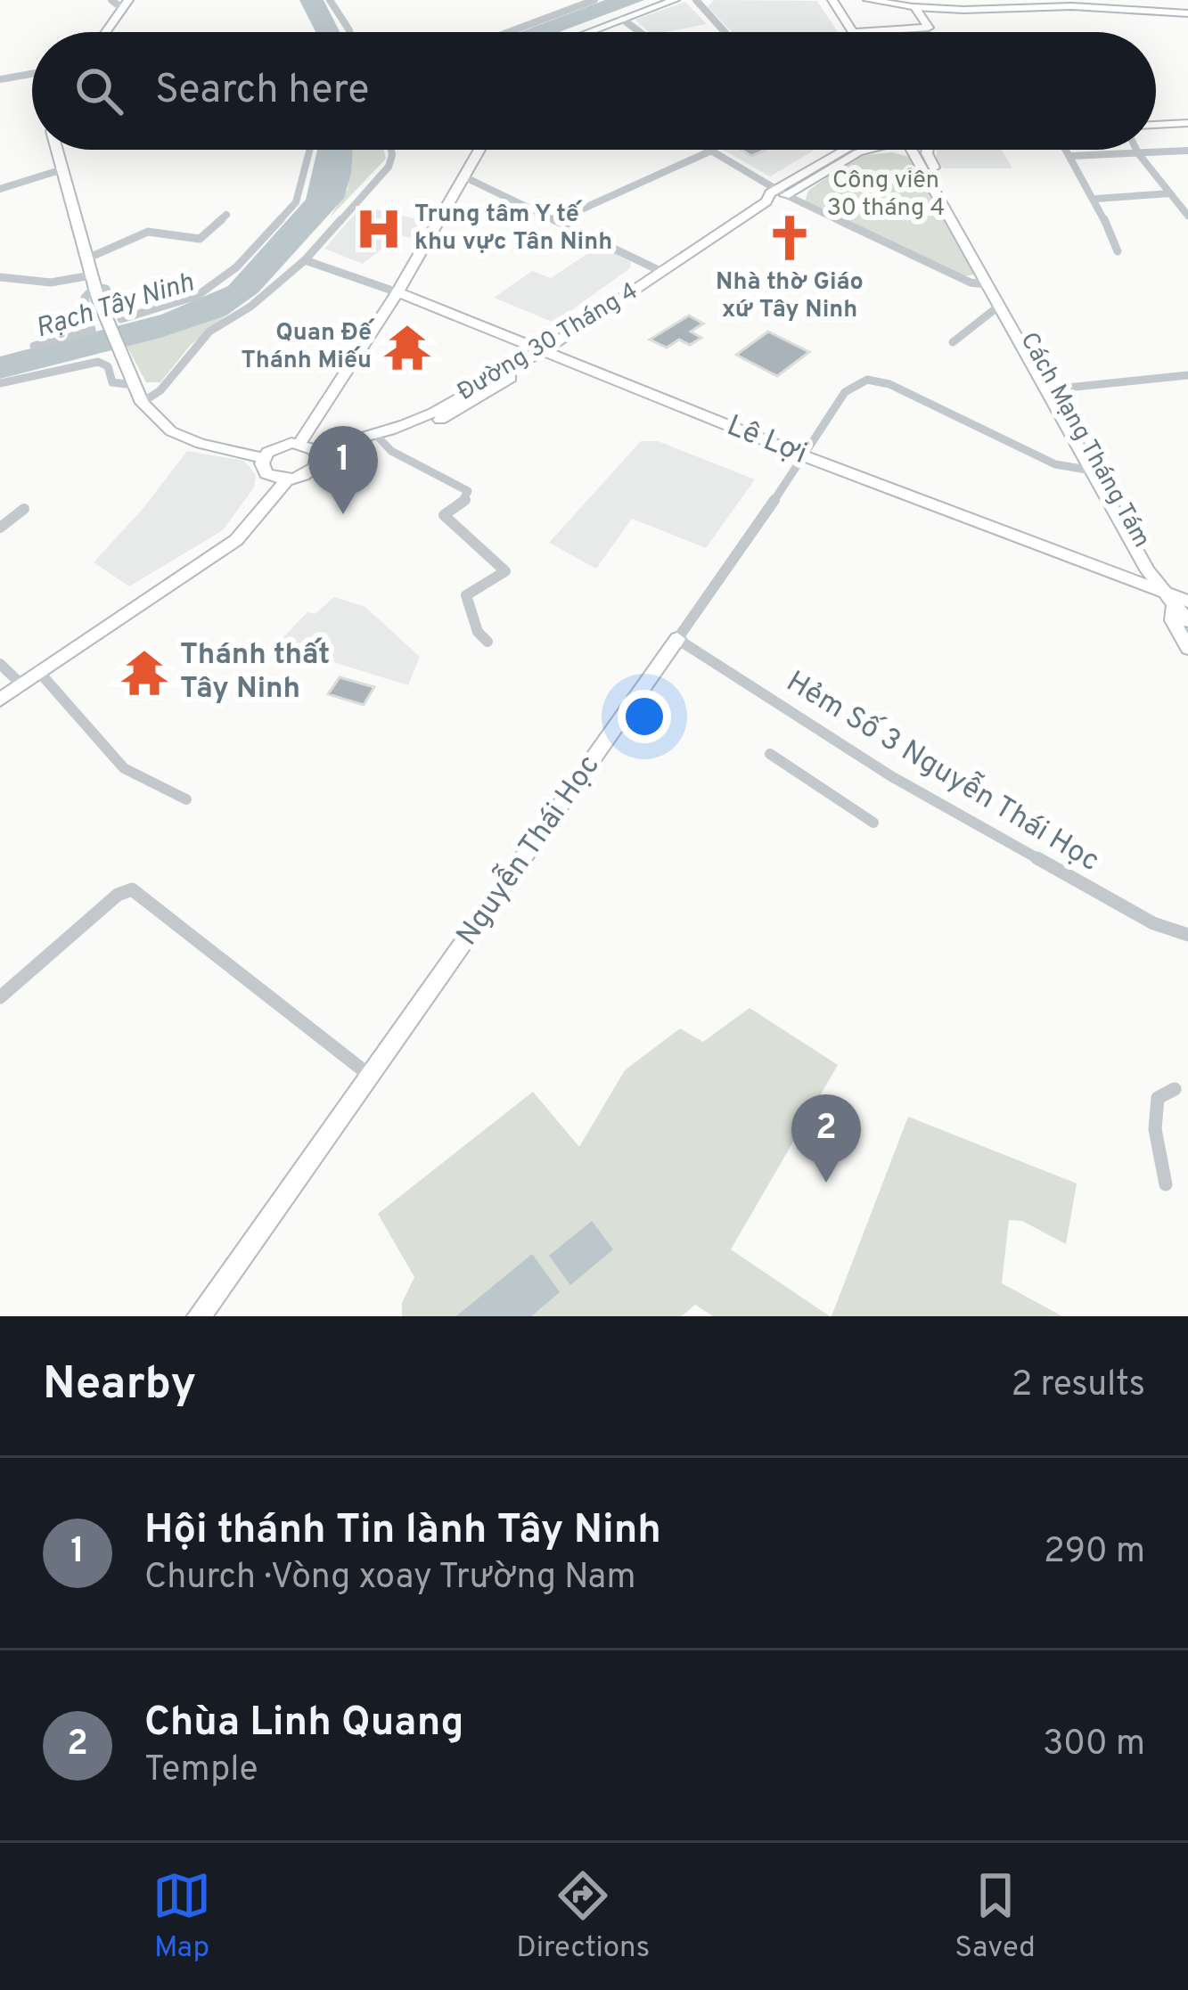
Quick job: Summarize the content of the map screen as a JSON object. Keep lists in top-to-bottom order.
{
  "streets": {
    "main road": [
      "Đường 30 Tháng 4",
      "Cách Mạng Tháng Tám",
      "Lê Lợi",
      "Nguyễn Thái Học"
    ],
    "street": ["Hẻm Số 3 Nguyễn Thái Học"]
  },
  "crossings": [
    ["Đường 30 Tháng 4", "Lê Lợi"],
    ["Cách Mạng Tháng Tám", "Lê Lợi"],
    ["Cách Mạng Tháng Tám", "Nguyễn Thái Học"],
    ["Lê Lợi", "Nguyễn Thái Học"],
    ["Hẻm Số 3 Nguyễn Thái Học", "Nguyễn Thái Học"]
  ],
  "water": ["Rạch Tây Ninh"],
  "parks": ["Công viên 30 tháng 4"],
  "places": {
    "hospital": ["Trung tâm Y tế khu vực Tân Ninh"],
    "church": ["Nhà thờ Giáo xứ Tây Ninh"],
    "temple": ["Quan Đế Thánh Miếu", "Thánh thất Tây Ninh"]
  },
  "page": {
    "search": "Search here",
    "pins": ["1", "2"],
    "heading": ["Nearby", "2 results"],
    "list": [
      {
        "mark": "1",
        "name": "Hội thánh Tin lành Tây Ninh",
        "note": "Church · Vòng xoay Trường Nam",
        "value": "290 m"
      },
      {
        "mark": "2",
        "name": "Chùa Linh Quang",
        "note": "Temple",
        "value": "300 m"
      }
    ],
    "nav": ["Map", "Directions", "Saved"]
  }
}
